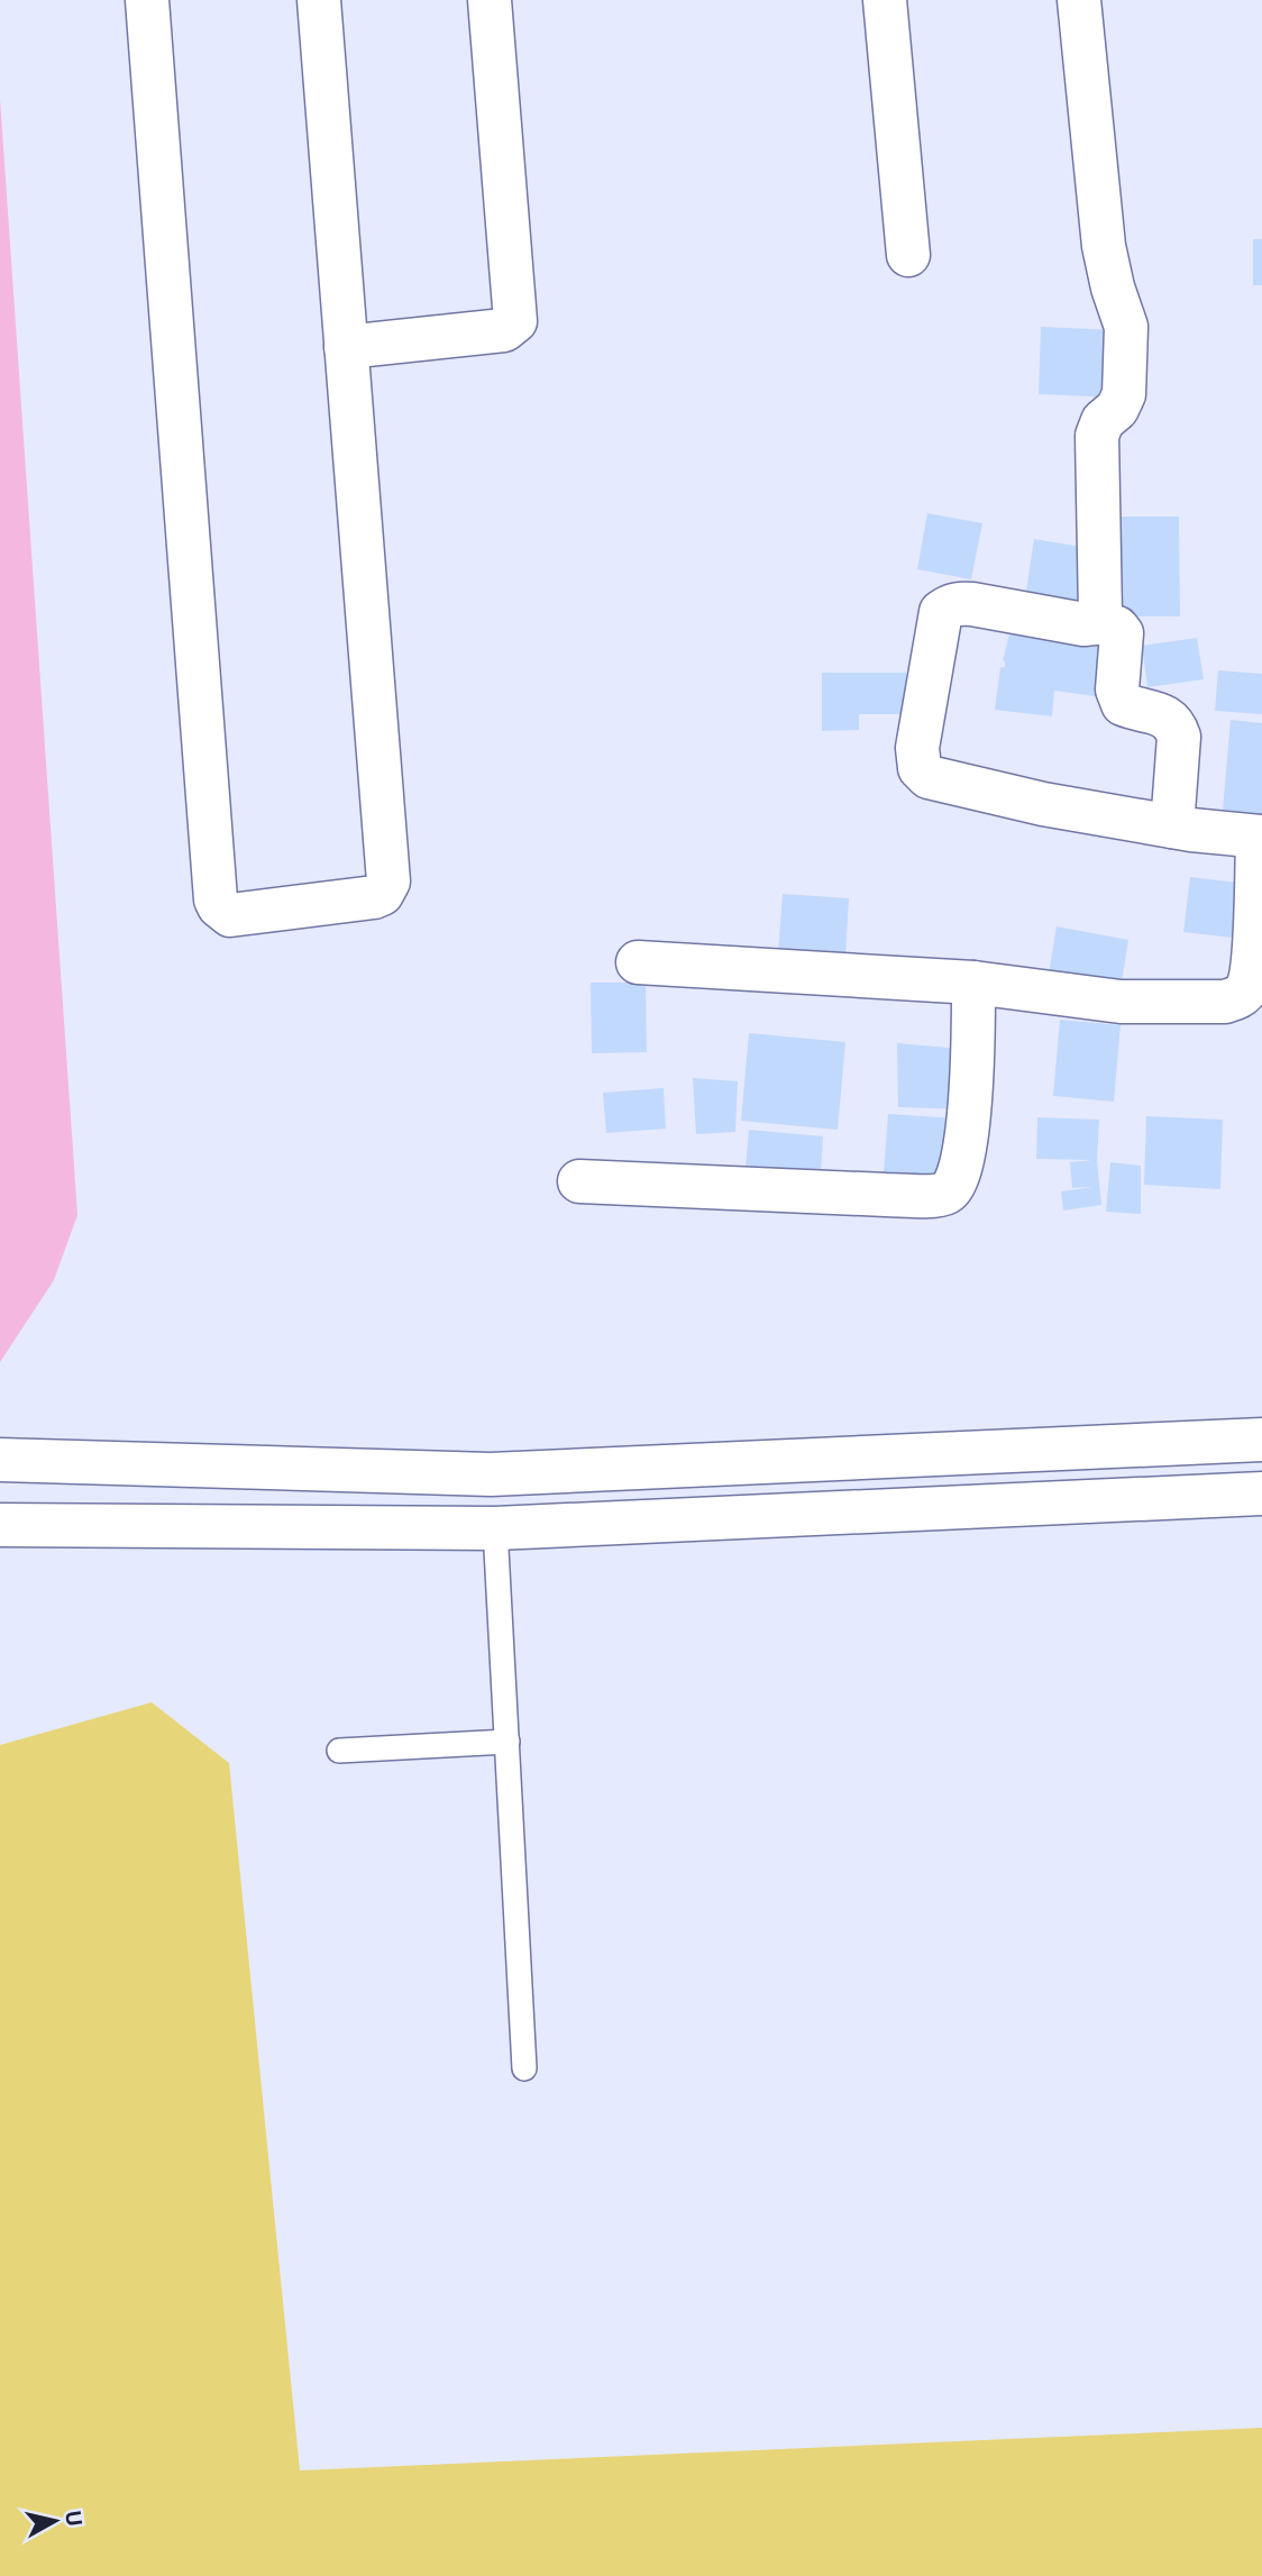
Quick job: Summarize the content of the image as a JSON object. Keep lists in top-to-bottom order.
{
  "north": "right"
}
